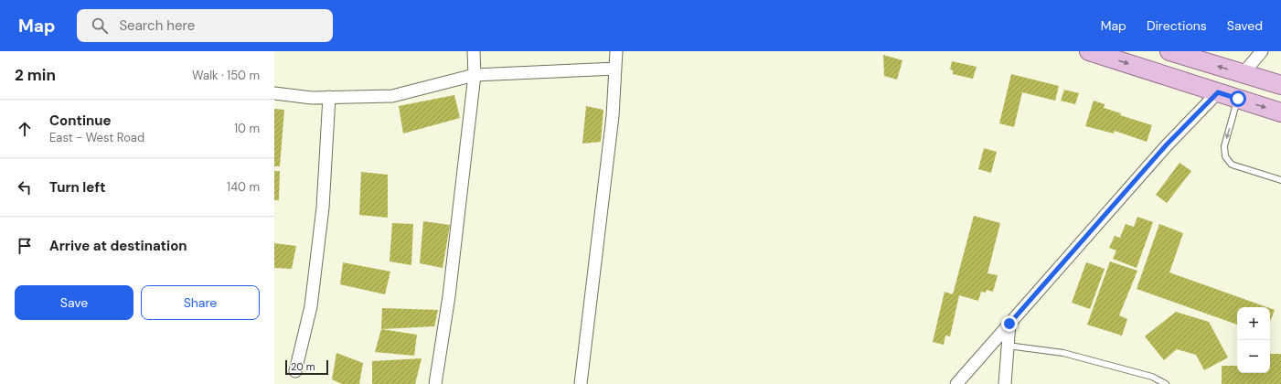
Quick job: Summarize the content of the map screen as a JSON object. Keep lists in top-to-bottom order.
{
  "scale_bar": "20 m",
  "page": {
    "header": "Map",
    "search": "Search here",
    "nav": ["Map", "Directions", "Saved"],
    "heading": ["2 min", "Walk · 150 m"],
    "list": [
      ["Continue", "East - West Road", "10 m"],
      ["Turn left", "140 m"],
      "Arrive at destination"
    ],
    "buttons": ["Save", "Share"],
    "map_buttons": ["+", "−"],
    "scale": "20 m"
  }
}
